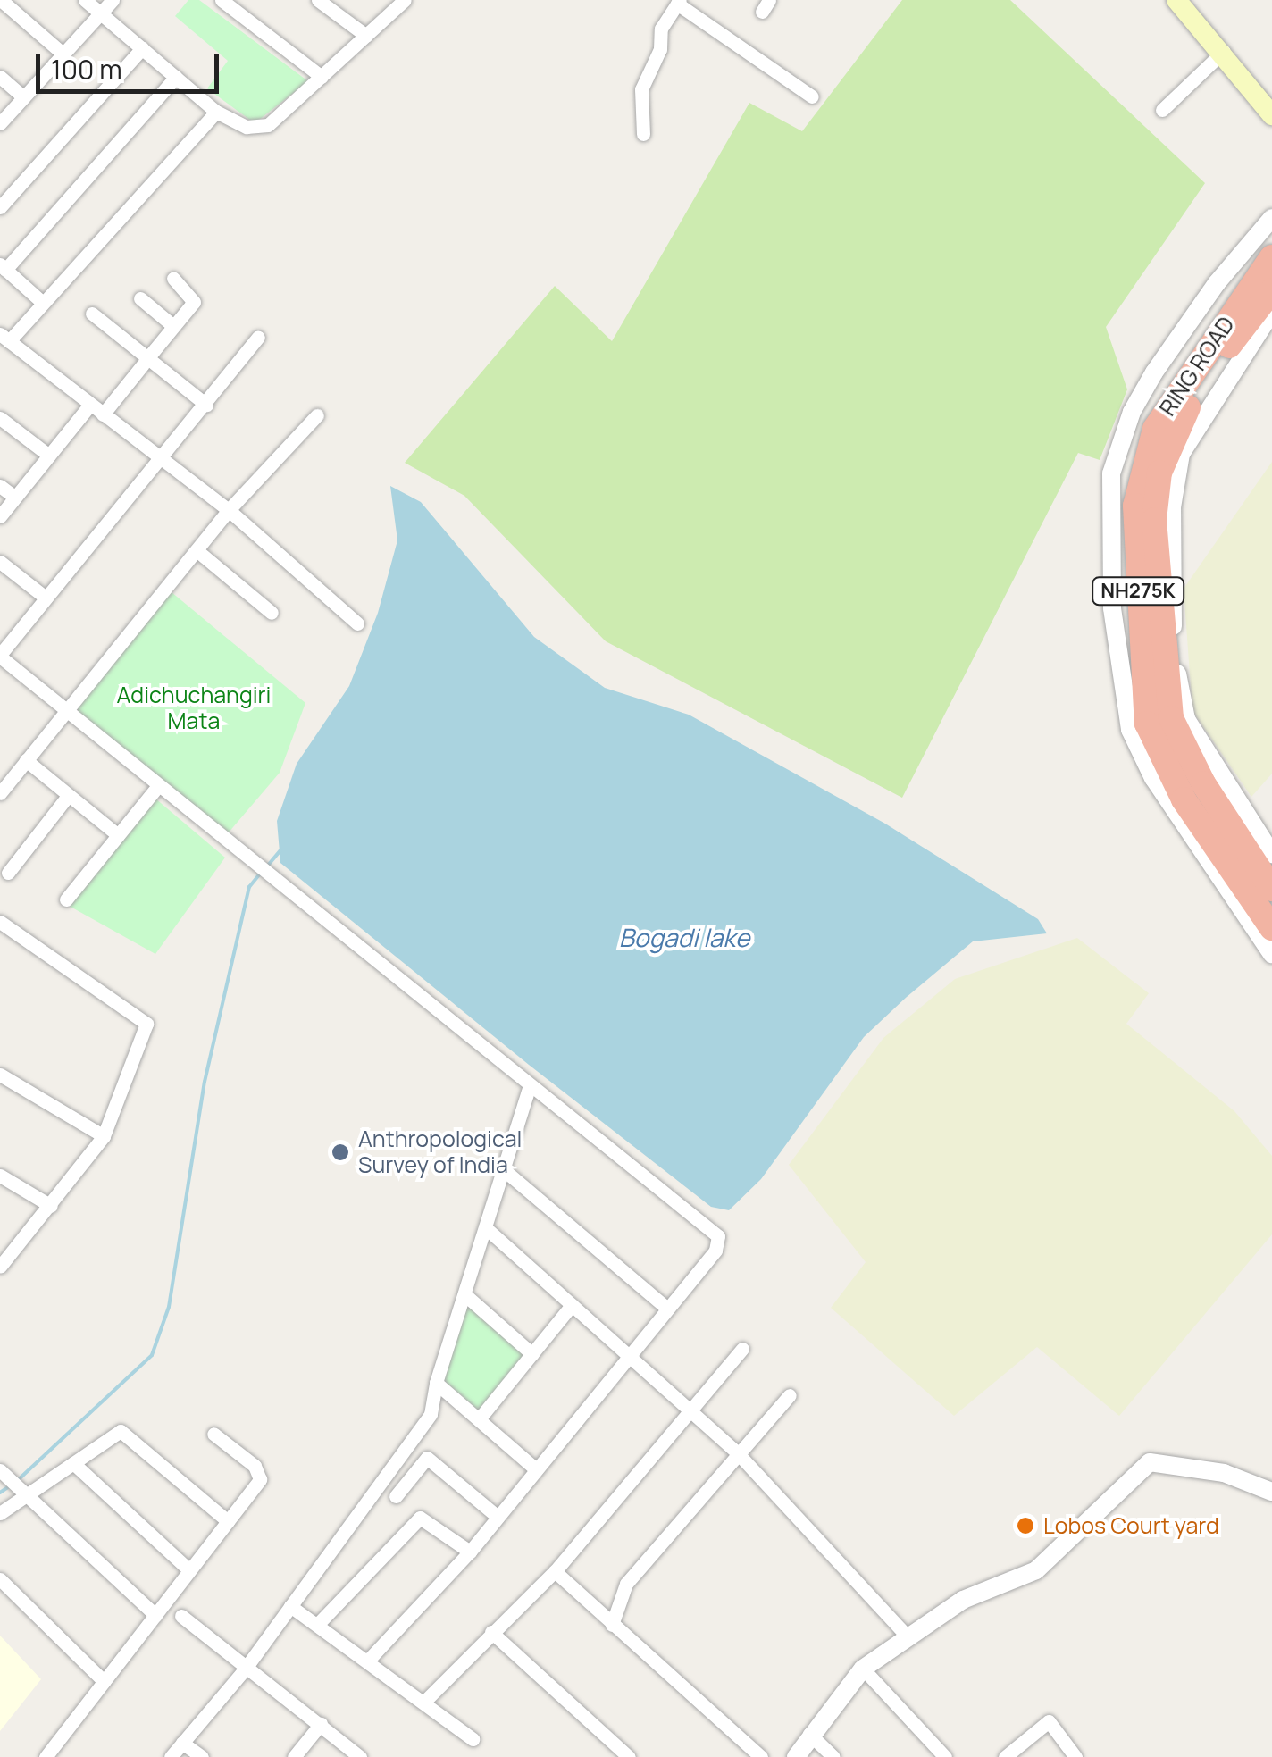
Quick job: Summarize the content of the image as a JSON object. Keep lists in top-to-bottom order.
{
  "streets": {
    "highway": ["RING ROAD", "NH275K"]
  },
  "water": ["Bogadi lake"],
  "parks": ["Adichuchangiri Mata"],
  "places": ["Anthropological Survey of India", "Lobos Court yard"],
  "scale_bar": "100 m"
}
